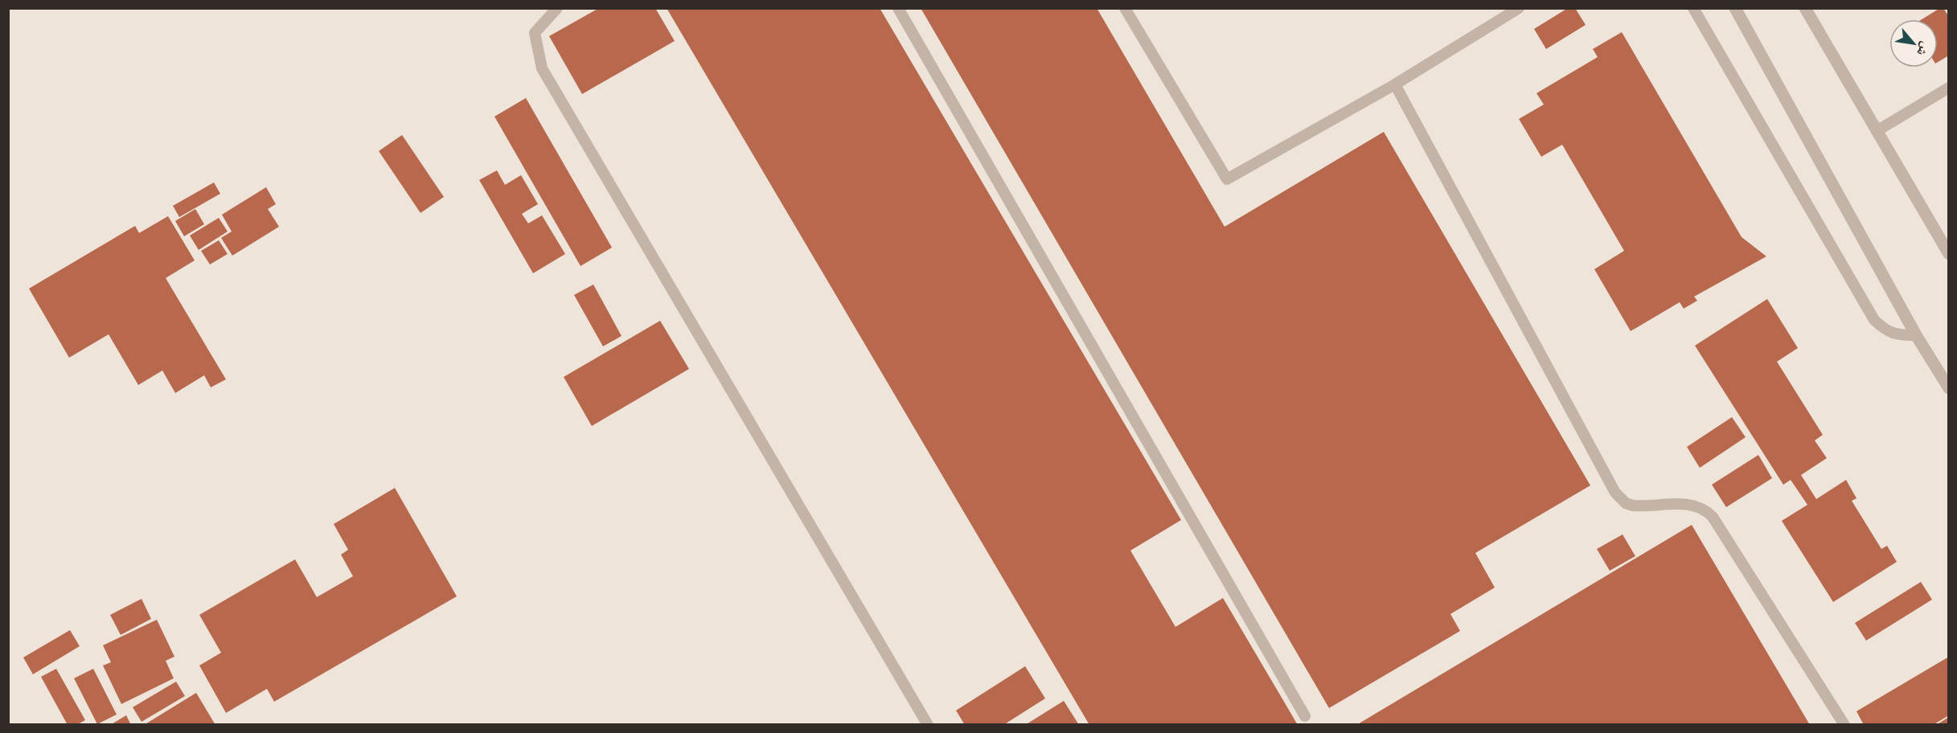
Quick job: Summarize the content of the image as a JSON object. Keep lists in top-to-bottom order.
{
  "north": "bottom right"
}
